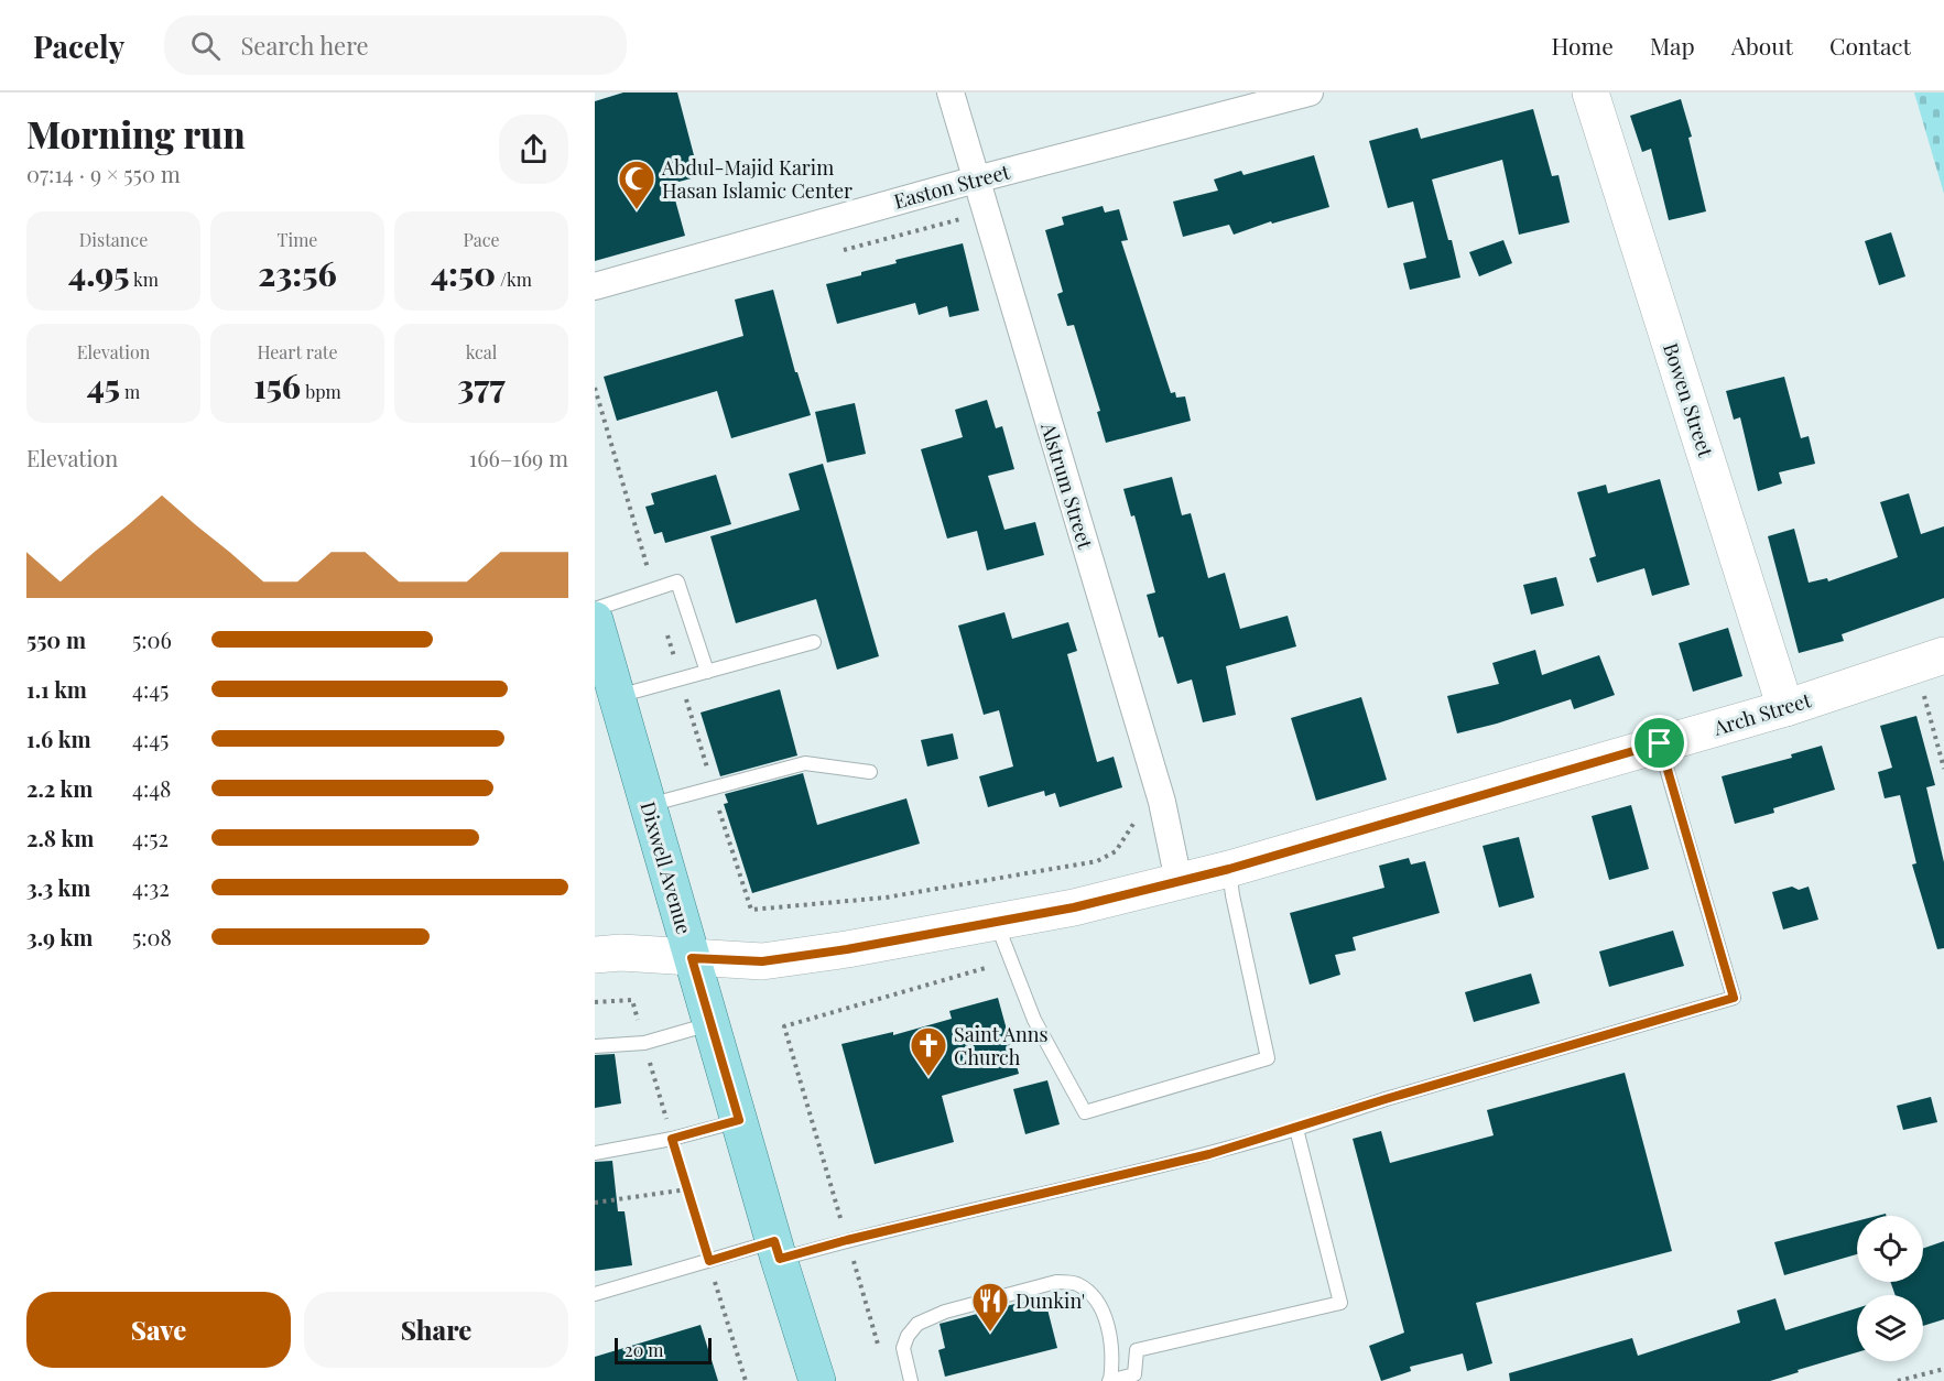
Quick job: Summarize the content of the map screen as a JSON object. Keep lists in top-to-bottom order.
{
  "streets": {
    "main road": ["Bowen Street", "Arch Street", "Dixwell Avenue"],
    "street": ["Easton Street", "Alstrum Street"]
  },
  "crossings": [
    ["Easton Street", "Alstrum Street"],
    ["Bowen Street", "Arch Street"],
    ["Alstrum Street", "Arch Street"],
    ["Arch Street", "Dixwell Avenue"]
  ],
  "places": {
    "mosque": ["Abdul-Majid Karim Hasan Islamic Center"],
    "church": ["Saint Anns Church"],
    "restaurant": ["Dunkin'"]
  },
  "scale_bar": "20 m",
  "page": {
    "header": "Pacely",
    "search": "Search here",
    "nav": [
      "Home",
      "Map",
      "About",
      "Contact"
    ],
    "heading": ["Morning run", "07:14 · 9 × 550 m"],
    "stats": [
      ["Distance", "4.95 km"],
      ["Time", "23:56"],
      ["Pace", "4:50 /km"],
      ["Elevation", "45 m"],
      ["Heart rate", "156 bpm"],
      ["kcal", "377"]
    ],
    "chart": ["Elevation", "166–169 m"],
    "list": [
      {
        "name": "550 m",
        "note": "5:06"
      },
      {
        "name": "1.1 km",
        "note": "4:45"
      },
      {
        "name": "1.6 km",
        "note": "4:45"
      },
      {
        "name": "2.2 km",
        "note": "4:48"
      },
      {
        "name": "2.8 km",
        "note": "4:52"
      },
      {
        "name": "3.3 km",
        "note": "4:32"
      },
      {
        "name": "3.9 km",
        "note": "5:08"
      }
    ],
    "buttons": ["Save", "Share"],
    "scale": "20 m"
  }
}
